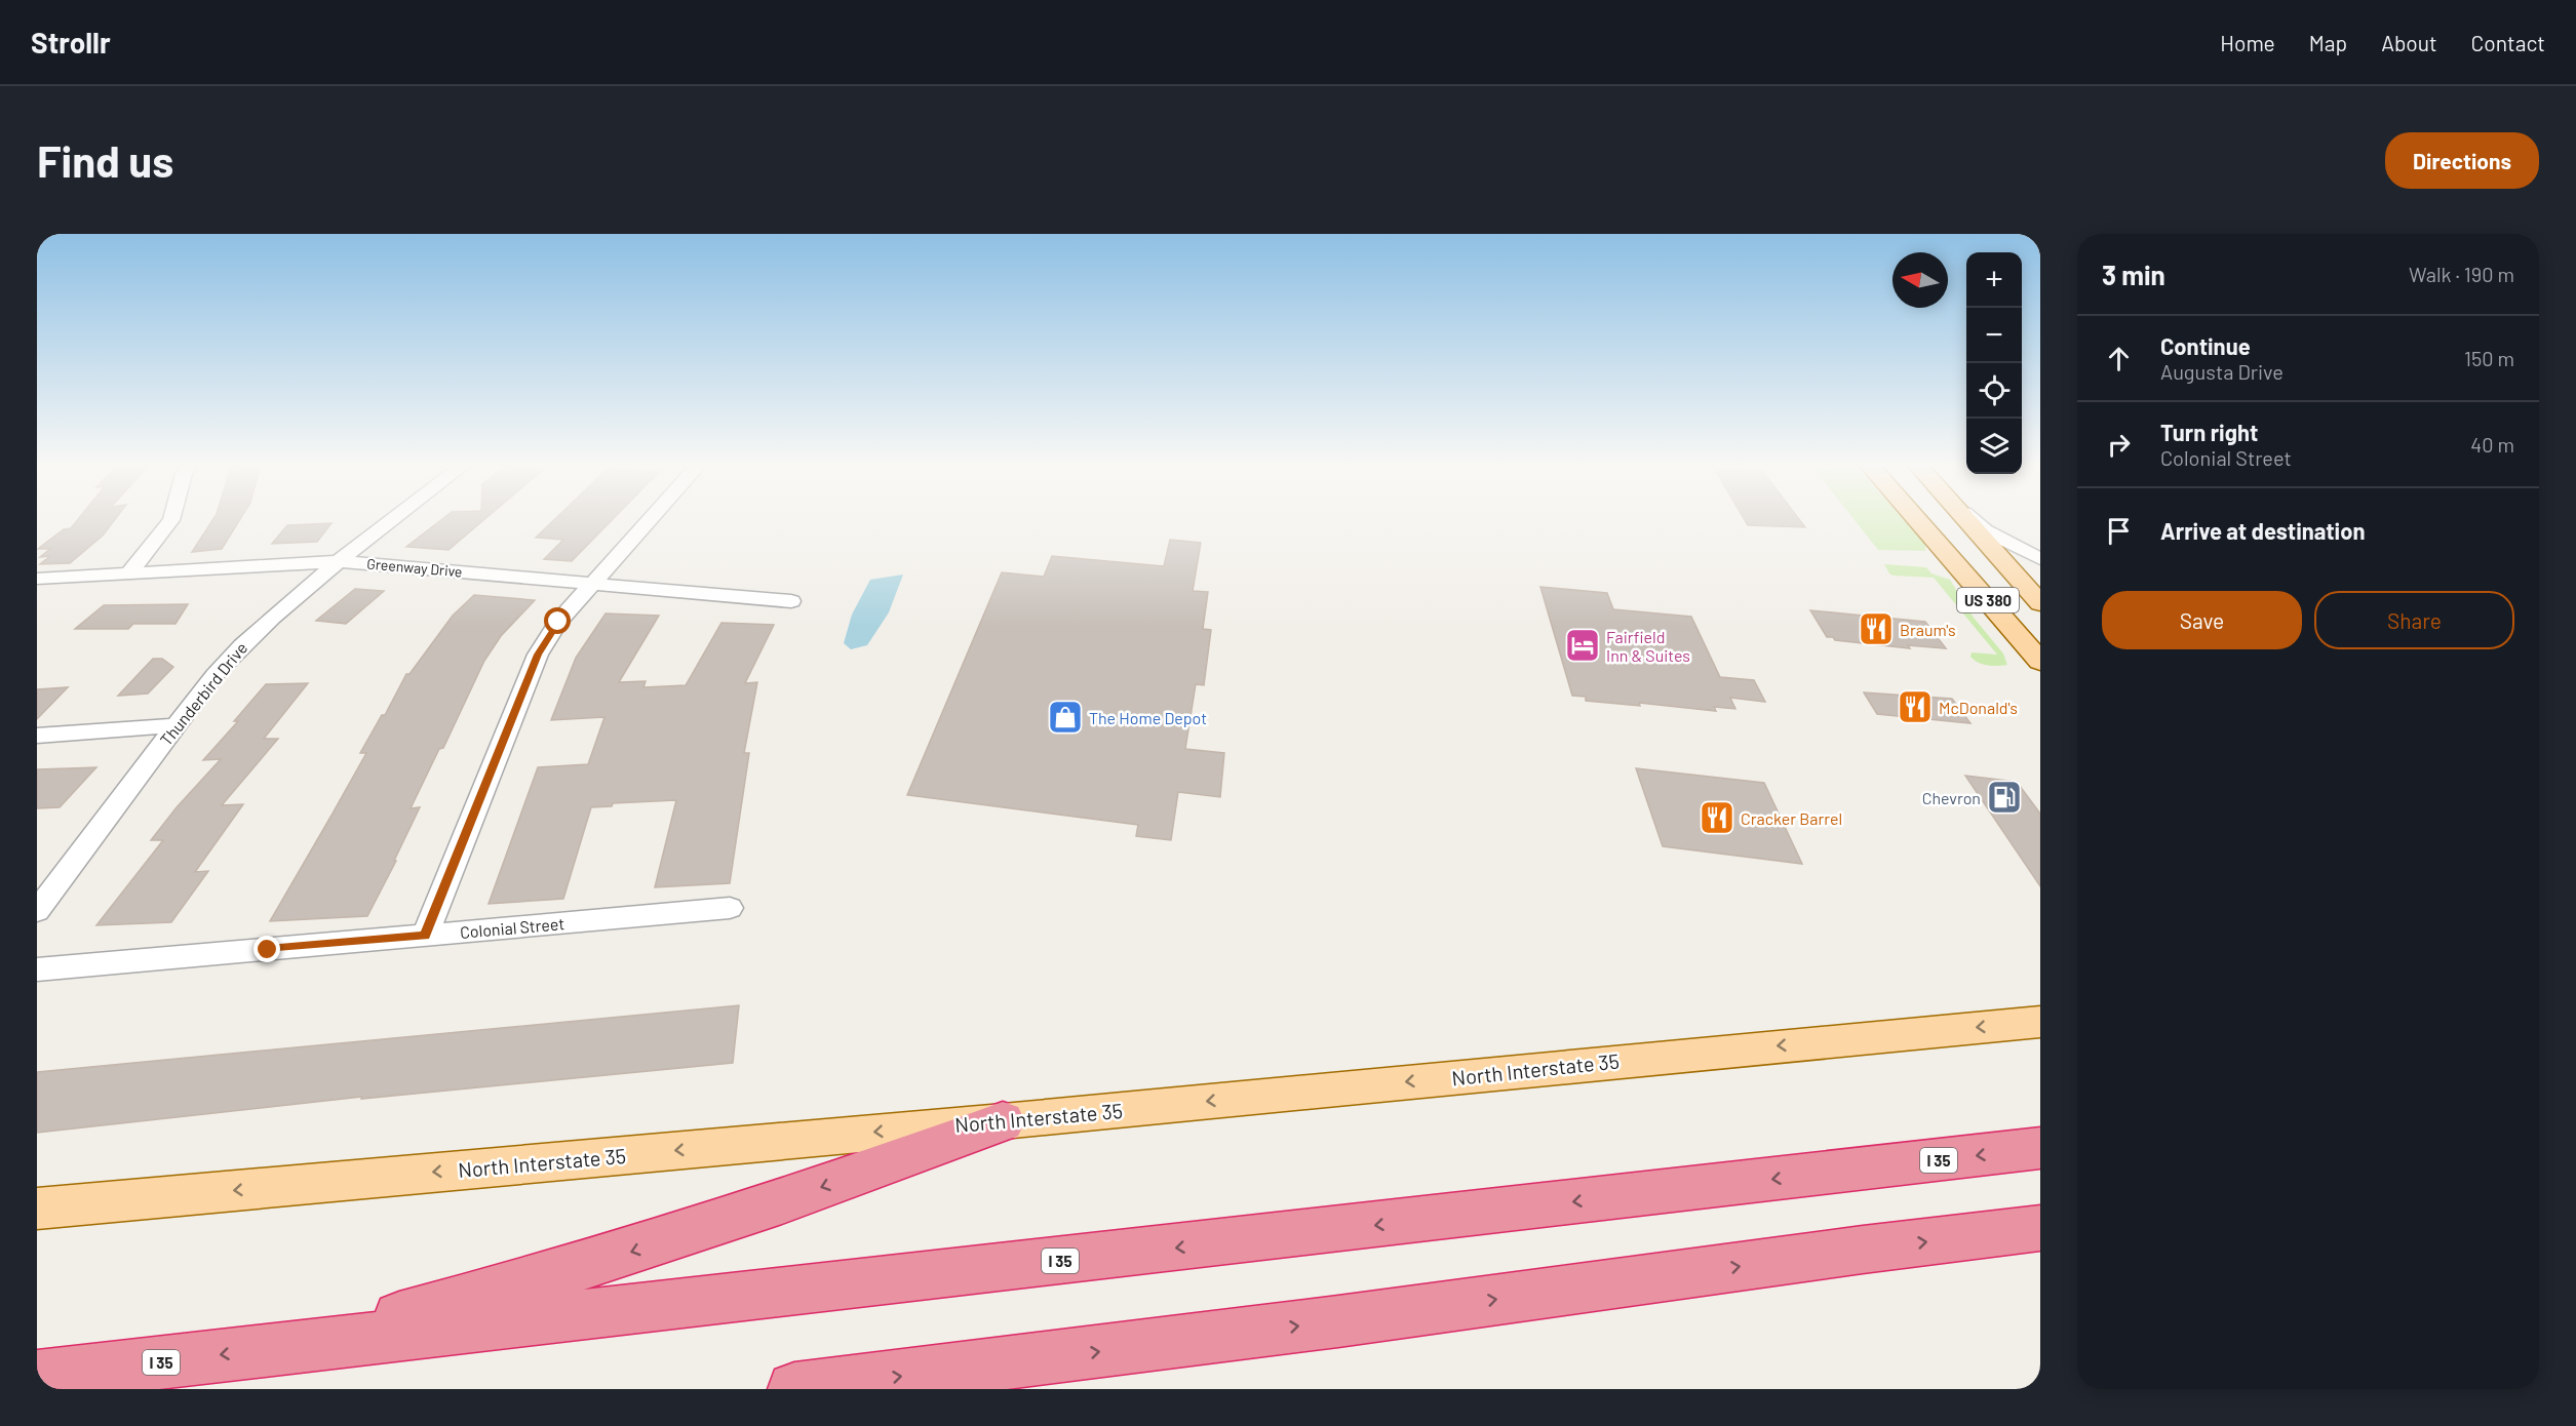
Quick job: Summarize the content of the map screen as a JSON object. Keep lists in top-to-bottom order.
{
  "streets": {
    "highway": ["I 35"],
    "main road": ["US 380", "North Interstate 35"],
    "street": ["Greenway Drive", "Thunderbird Drive", "Colonial Street"]
  },
  "crossings": [
    ["Greenway Drive", "Thunderbird Drive"]
  ],
  "one_way": ["North Interstate 35"],
  "places": {
    "restaurant": ["Braum's", "McDonald's", "Cracker Barrel"],
    "hotel": ["Fairfield Inn & Suites"],
    "shop": ["The Home Depot"],
    "fuel station": ["Chevron"]
  },
  "north": "left",
  "page": {
    "header": "Strollr",
    "nav": [
      "Home",
      "Map",
      "About",
      "Contact"
    ],
    "buttons": [
      "Directions",
      ["Save", "Share"]
    ],
    "title": "Find us",
    "heading": ["3 min", "Walk · 190 m"],
    "map_buttons": ["+", "−"],
    "list": [
      ["Continue", "Augusta Drive", "150 m"],
      ["Turn right", "Colonial Street", "40 m"],
      "Arrive at destination"
    ]
  }
}
